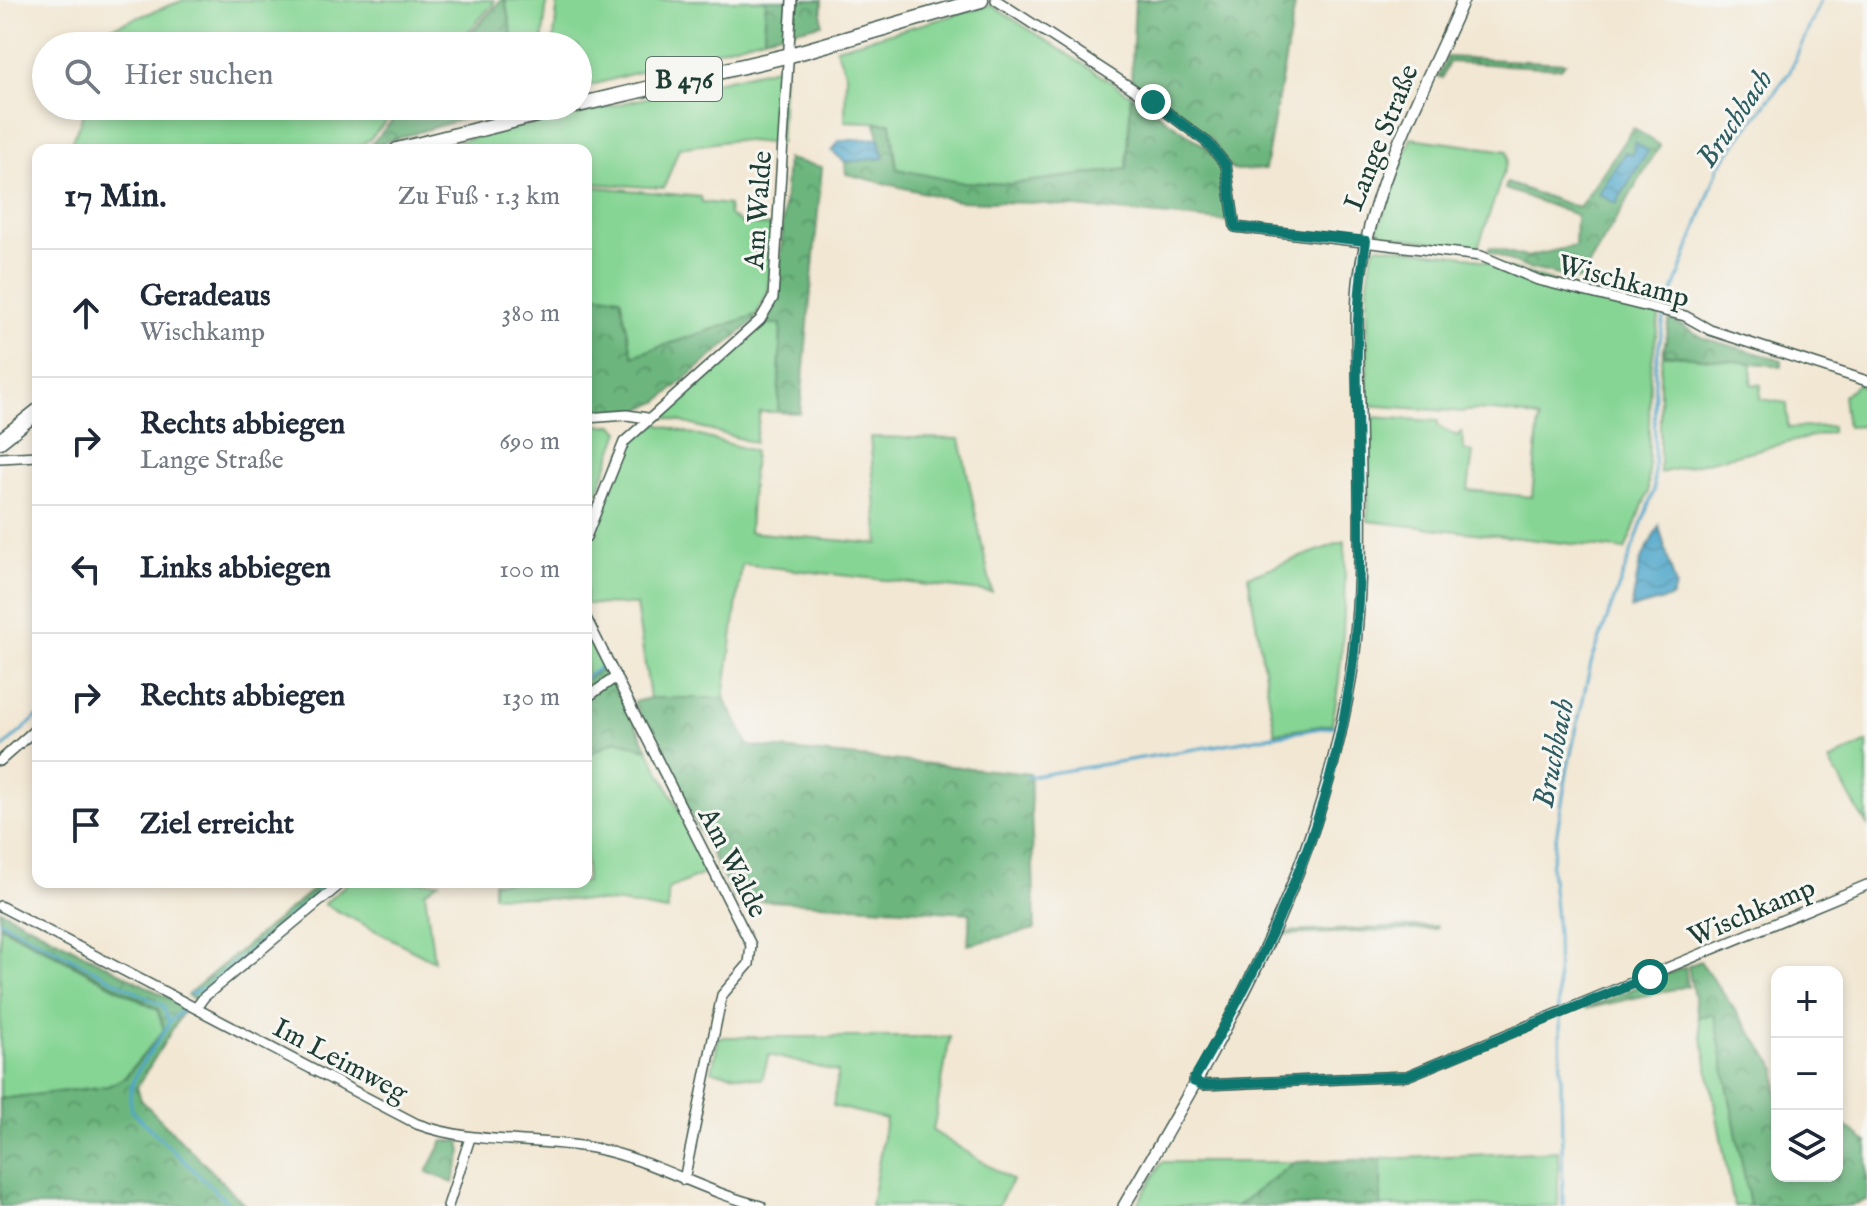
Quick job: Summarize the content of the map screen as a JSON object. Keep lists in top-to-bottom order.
{
  "streets": {
    "main road": ["B 476"],
    "street": [
      "Lange Straße",
      "Am Walde",
      "Wischkamp",
      "Im Leimweg"
    ]
  },
  "crossings": [
    ["B 476", "Am Walde"],
    ["Lange Straße", "Wischkamp"],
    ["Am Walde", "Im Leimweg"]
  ],
  "water": ["Bruchbach"],
  "page": {
    "search": "Hier suchen",
    "heading": ["17 Min.", "Zu Fuß · 1.3 km"],
    "list": [
      ["Geradeaus", "Wischkamp", "380 m"],
      ["Rechts abbiegen", "Lange Straße", "690 m"],
      ["Links abbiegen", "100 m"],
      ["Rechts abbiegen", "130 m"],
      "Ziel erreicht"
    ],
    "map_buttons": ["+", "−"]
  }
}
